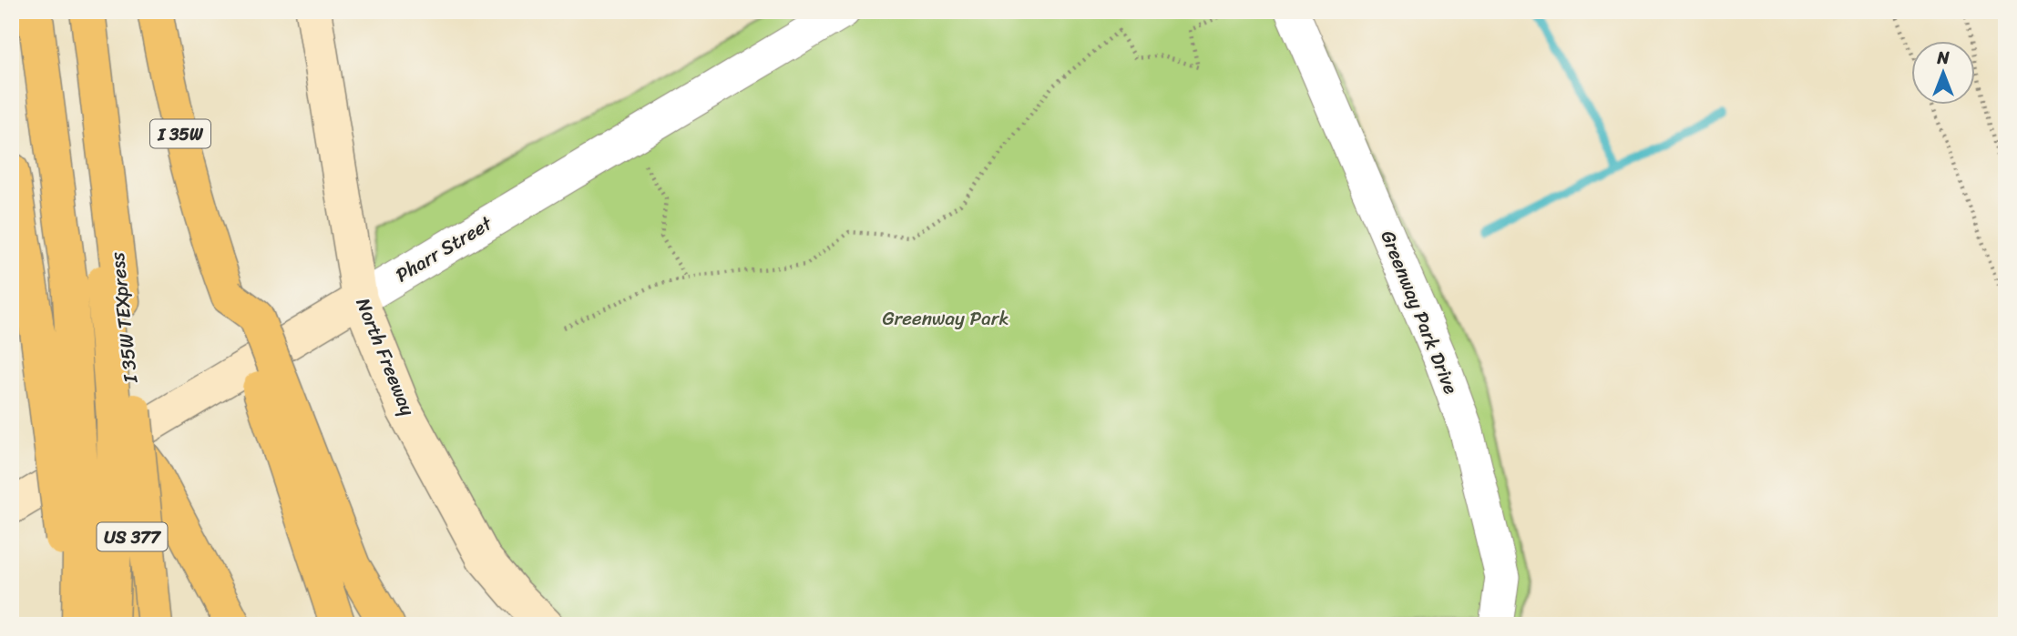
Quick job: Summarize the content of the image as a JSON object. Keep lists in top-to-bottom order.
{
  "streets": {
    "highway": ["I 35W", "I 35W TEXpress", "US 377"],
    "main road": ["Pharr Street", "North Freeway"],
    "street": ["Greenway Park Drive"]
  },
  "crossings": [
    ["Pharr Street", "North Freeway"],
    ["Pharr Street", "US 377"]
  ],
  "parks": ["Greenway Park"],
  "north": "top"
}
